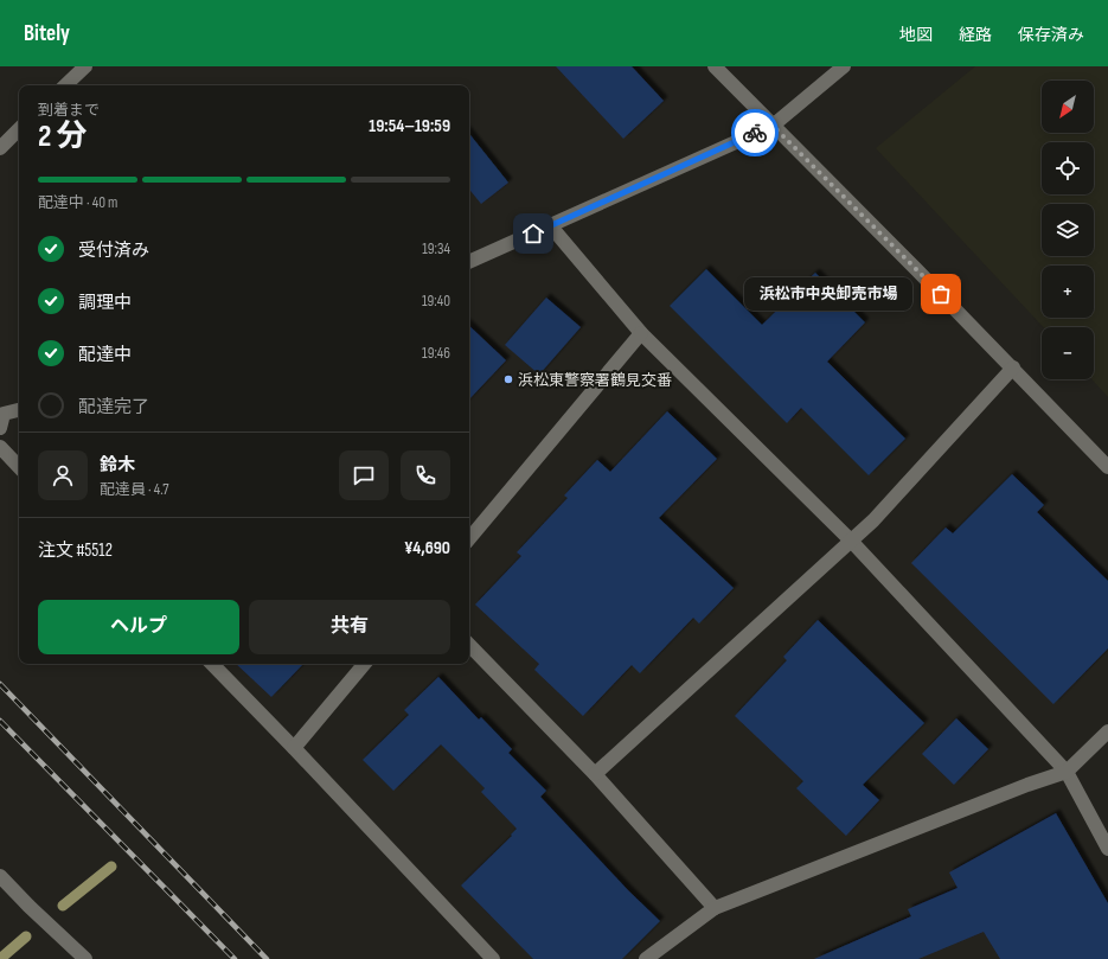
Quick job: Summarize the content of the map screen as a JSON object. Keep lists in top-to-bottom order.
{
  "places": ["浜松市中央卸売市場", "浜松東警察署鶴見交番"],
  "north": "bottom left",
  "page": {
    "header": "Bitely",
    "nav": ["地図", "経路", "保存済み"],
    "map_buttons": ["+", "−"],
    "heading": ["2 分", "到着まで", "19:54–19:59"],
    "panel": [
      "鈴木",
      "配達員 · 4.7",
      "注文 #5512",
      "¥4,690"
    ],
    "bar": "配達中 · 40 m",
    "list": [
      ["受付済み", "19:34"],
      ["調理中", "19:40"],
      ["配達中", "19:46"],
      "配達完了"
    ],
    "bubble": "浜松市中央卸売市場",
    "buttons": ["ヘルプ", "共有"]
  }
}
